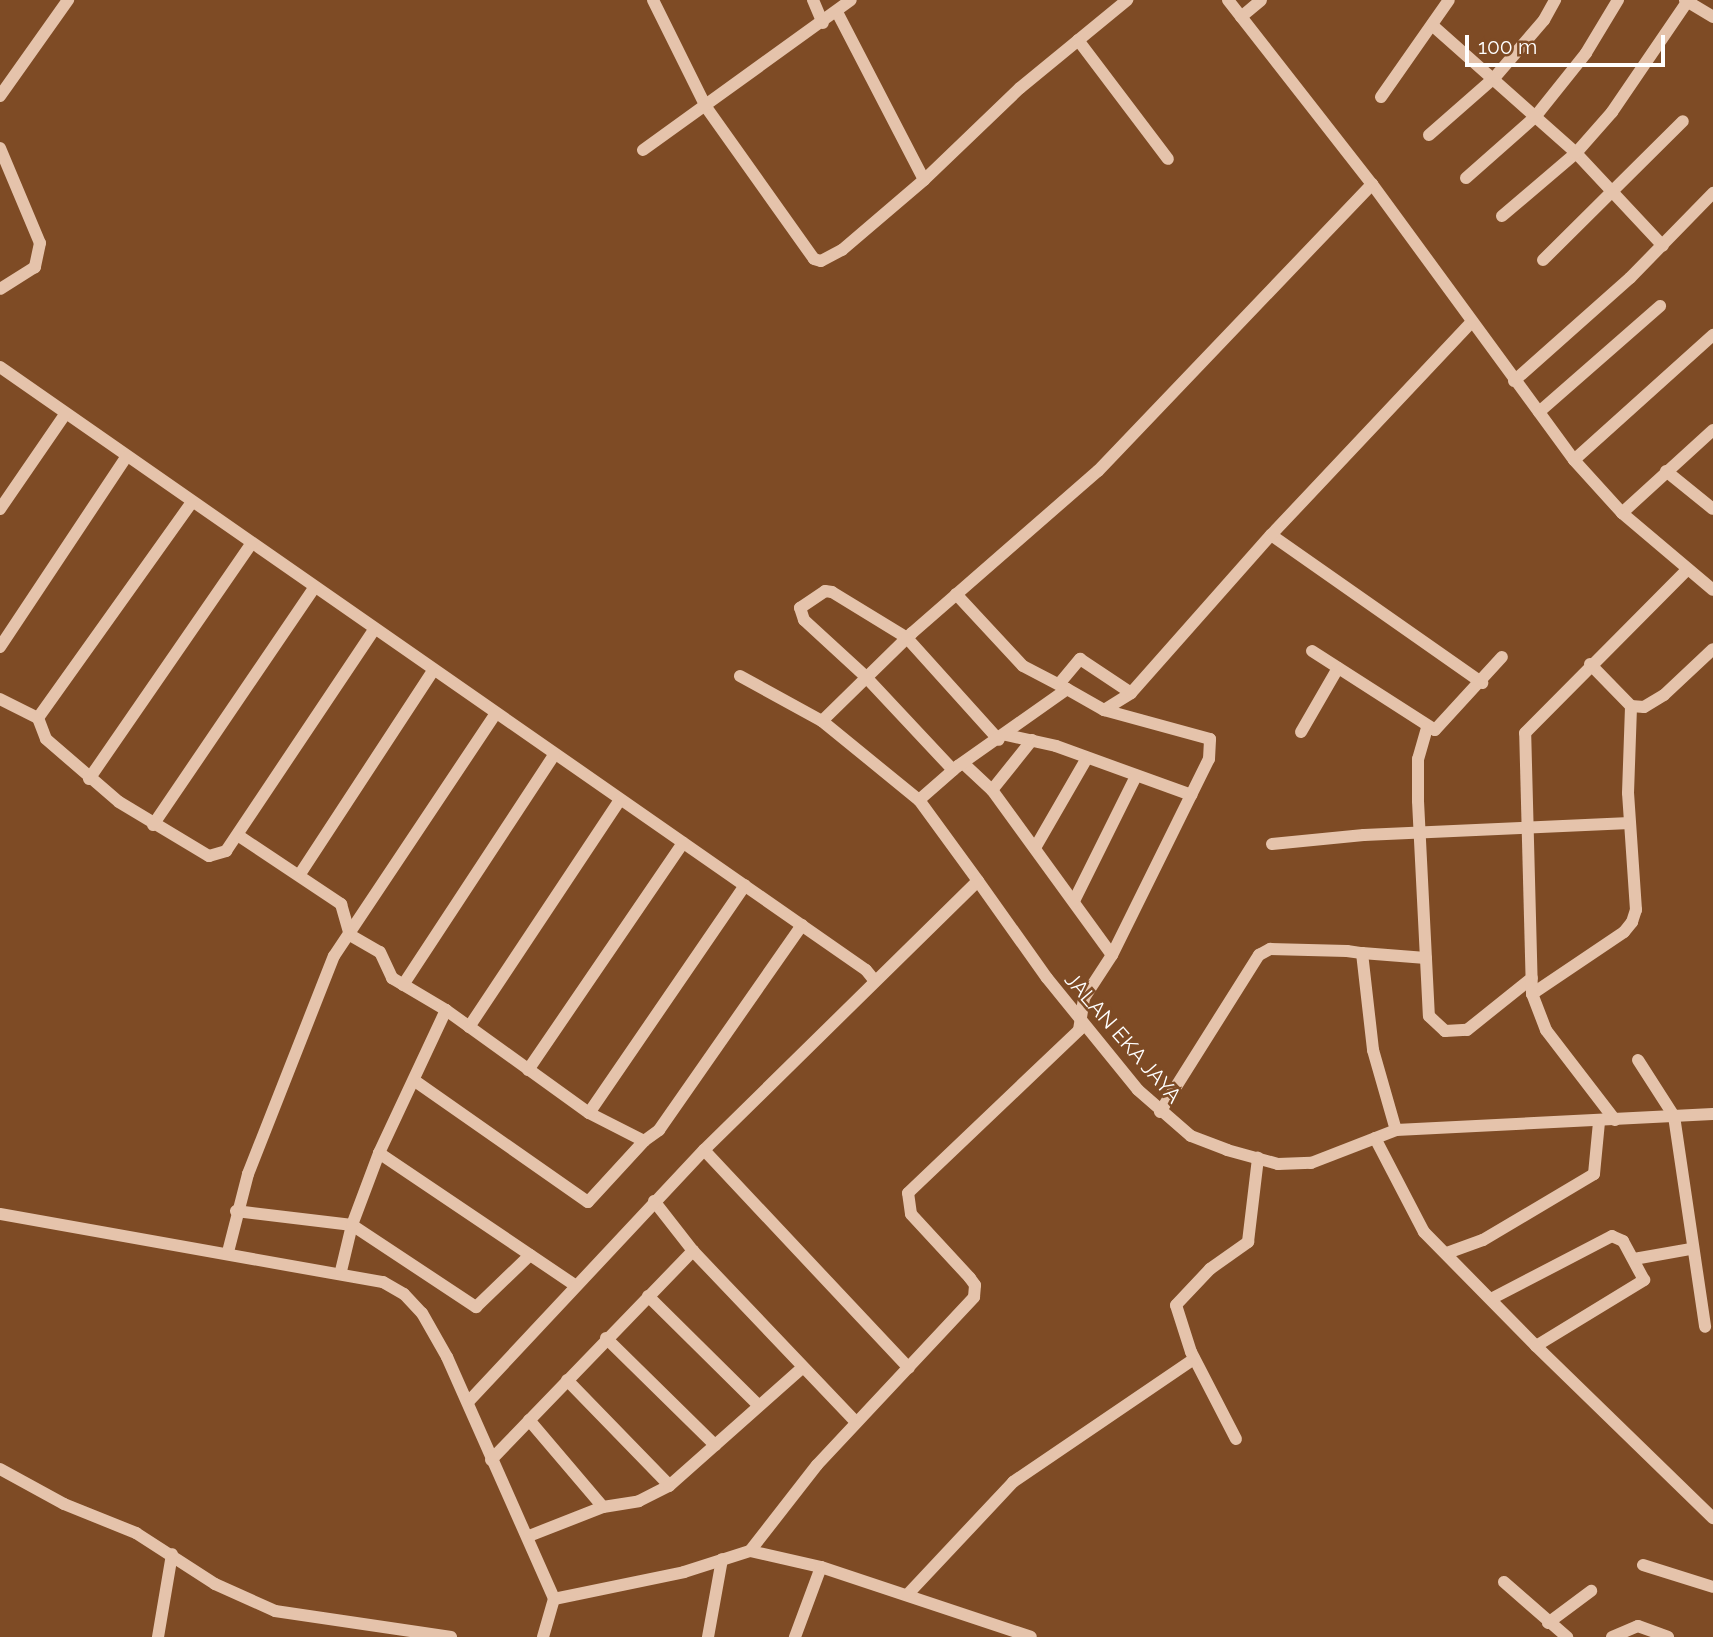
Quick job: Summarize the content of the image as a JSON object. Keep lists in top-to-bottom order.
{
  "streets": {
    "street": ["JALAN EKA JAYA"]
  },
  "scale_bar": "100 m"
}
